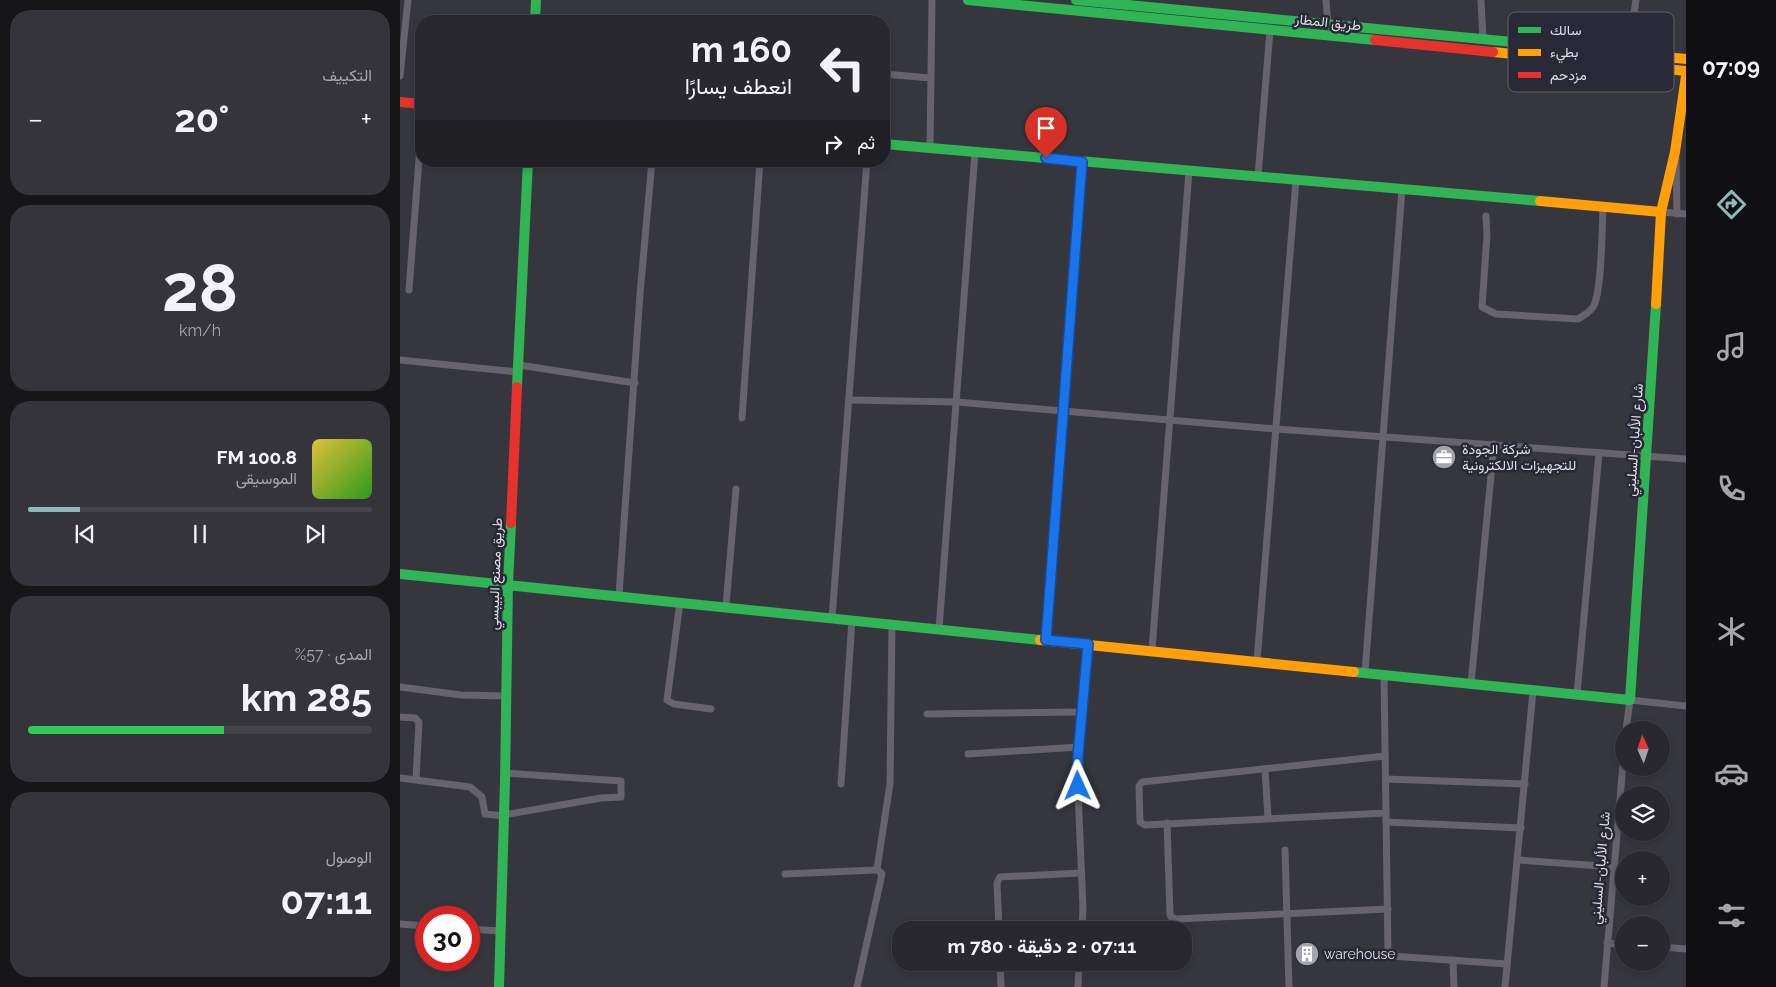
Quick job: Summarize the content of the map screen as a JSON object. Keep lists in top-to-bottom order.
{
  "streets": {
    "main road": ["طريق المطار", "شارع الألبان-السليني", "طريق مصنع البيبسي"]
  },
  "places": {
    "office": ["شركة الجودة للتجهيزات الالكترونية"],
    "building": ["warehouse"]
  },
  "legend": ["سالك", "بطيء", "مزدحم"],
  "north": "top",
  "page": {
    "tabs": "07:09",
    "tile": [
      "التكييف",
      ["28", "km/h"],
      ["المدى · 57%", "285 km"],
      ["الوصول", "07:11"]
    ],
    "turn": ["160 m", "انعطف يسارًا"],
    "heat": ["−", "20°", "+"],
    "then": "ثم",
    "song": ["100.8 FM", "الموسيقى"],
    "map_buttons": ["+", "−"],
    "limit": "30",
    "trip": "07:11 · 2 دقيقة · 780 m"
  }
}
